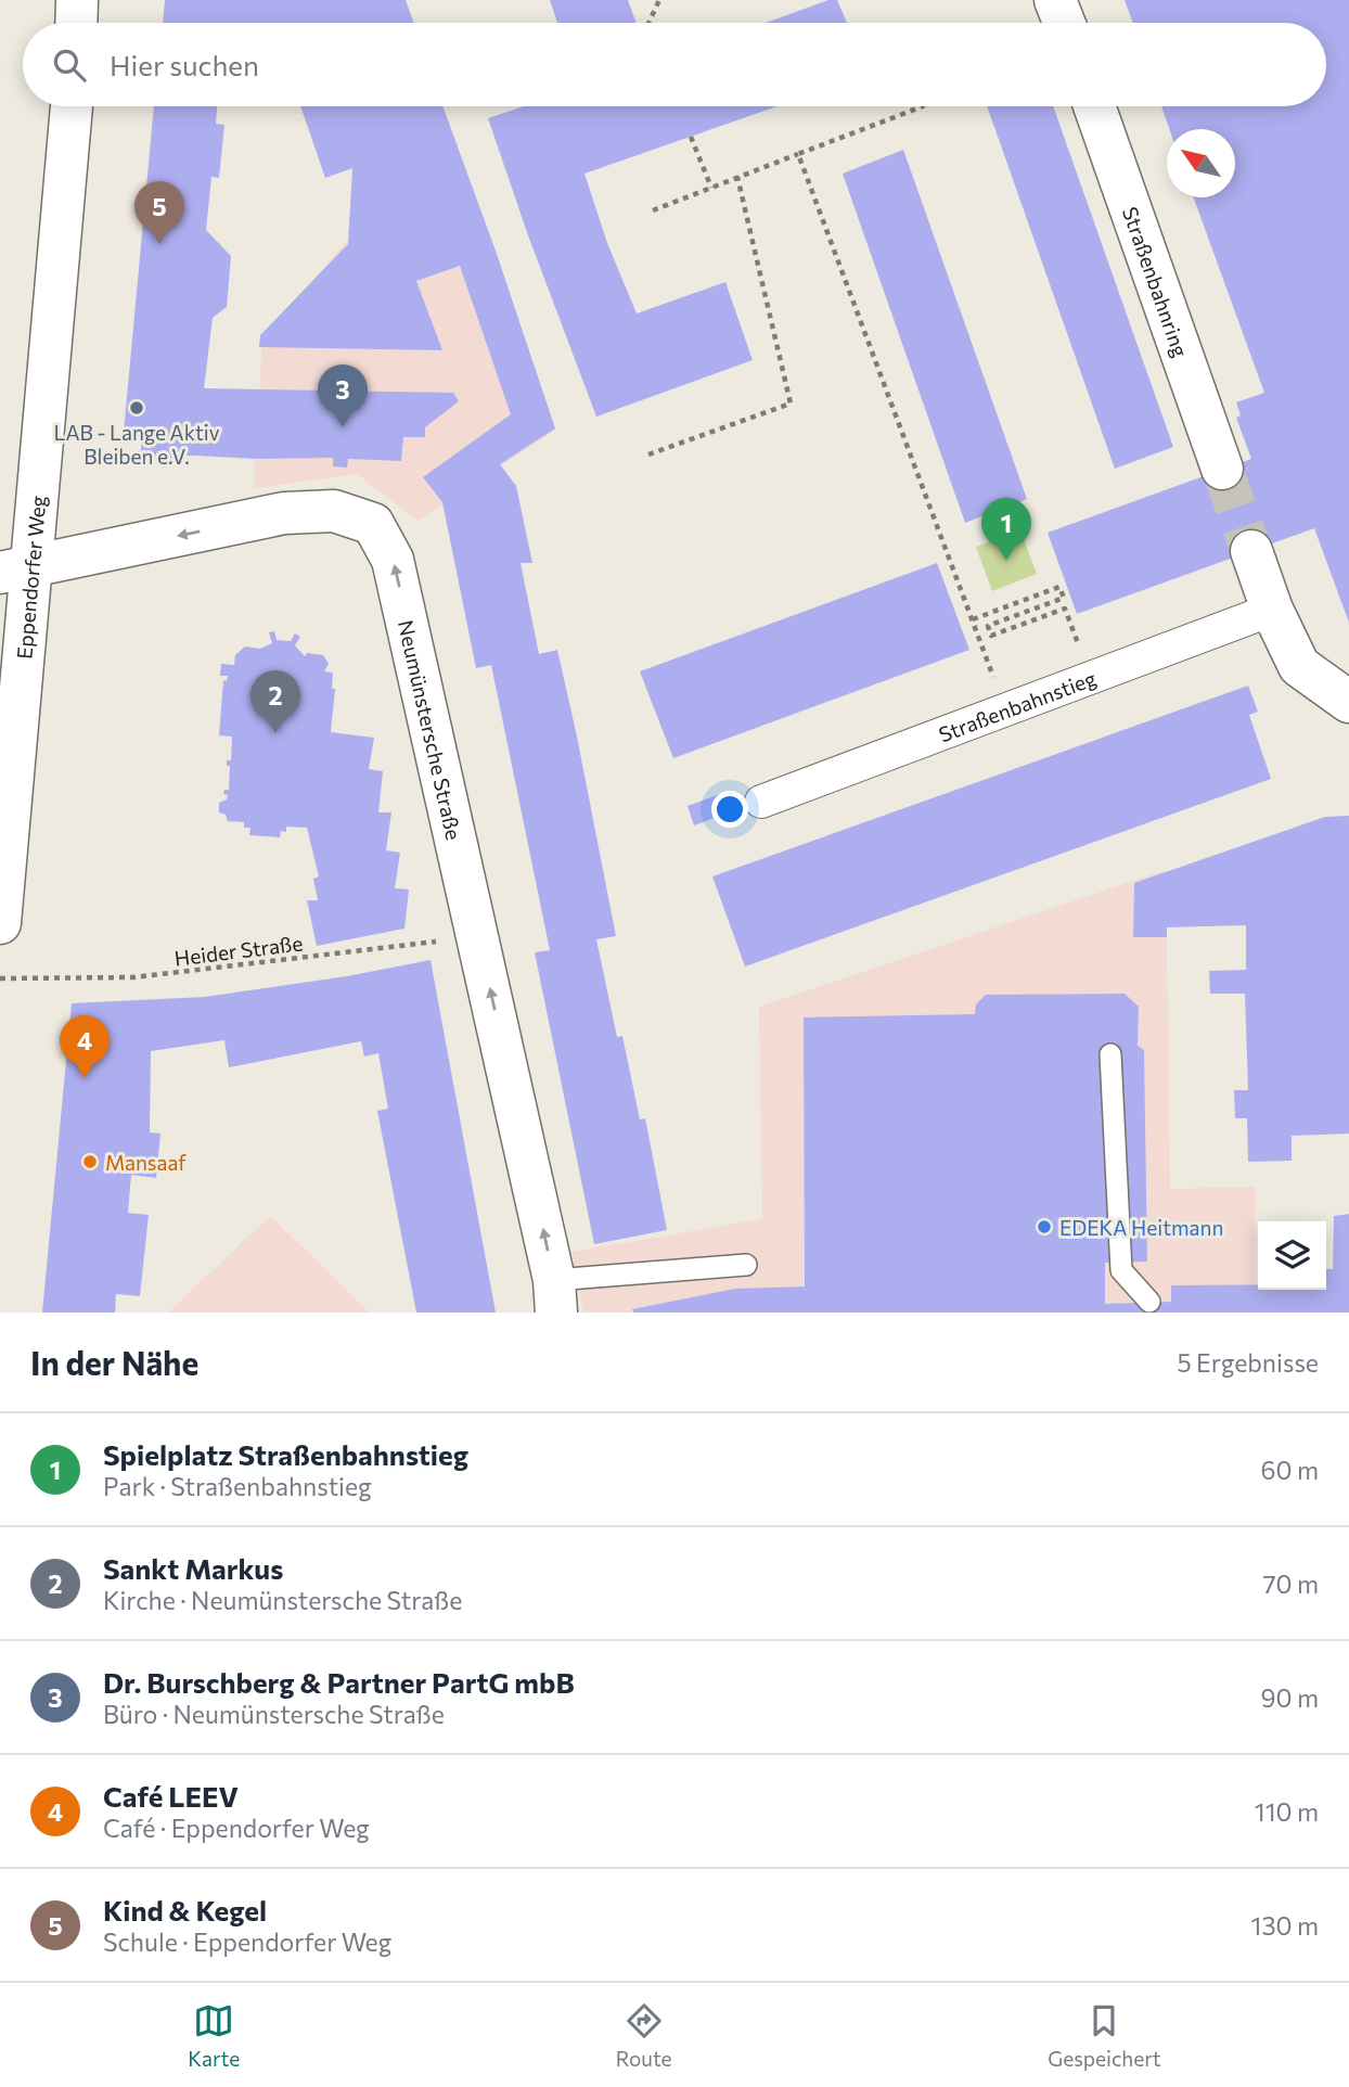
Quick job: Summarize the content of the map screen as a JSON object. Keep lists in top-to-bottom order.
{
  "streets": {
    "street": [
      "Straßenbahnring",
      "Eppendorfer Weg",
      "Straßenbahnstieg",
      "Neumünstersche Straße"
    ],
    "path": ["Heider Straße"]
  },
  "crossings": [
    ["Eppendorfer Weg", "Neumünstersche Straße"],
    ["Neumünstersche Straße", "Heider Straße"]
  ],
  "places": ["LAB - Lange Aktiv Bleiben e.V.", "Mansaaf", "EDEKA Heitmann"],
  "north": "top left",
  "page": {
    "search": "Hier suchen",
    "pins": [
      "5",
      "3",
      "1",
      "2",
      "4"
    ],
    "heading": ["In der Nähe", "5 Ergebnisse"],
    "list": [
      {
        "mark": "1",
        "name": "Spielplatz Straßenbahnstieg",
        "note": "Park · Straßenbahnstieg",
        "value": "60 m"
      },
      {
        "mark": "2",
        "name": "Sankt Markus",
        "note": "Kirche · Neumünstersche Straße",
        "value": "70 m"
      },
      {
        "mark": "3",
        "name": "Dr. Burschberg & Partner PartG mbB",
        "note": "Büro · Neumünstersche Straße",
        "value": "90 m"
      },
      {
        "mark": "4",
        "name": "Café LEEV",
        "note": "Café · Eppendorfer Weg",
        "value": "110 m"
      },
      {
        "mark": "5",
        "name": "Kind & Kegel",
        "note": "Schule · Eppendorfer Weg",
        "value": "130 m"
      }
    ],
    "nav": ["Karte", "Route", "Gespeichert"]
  }
}
